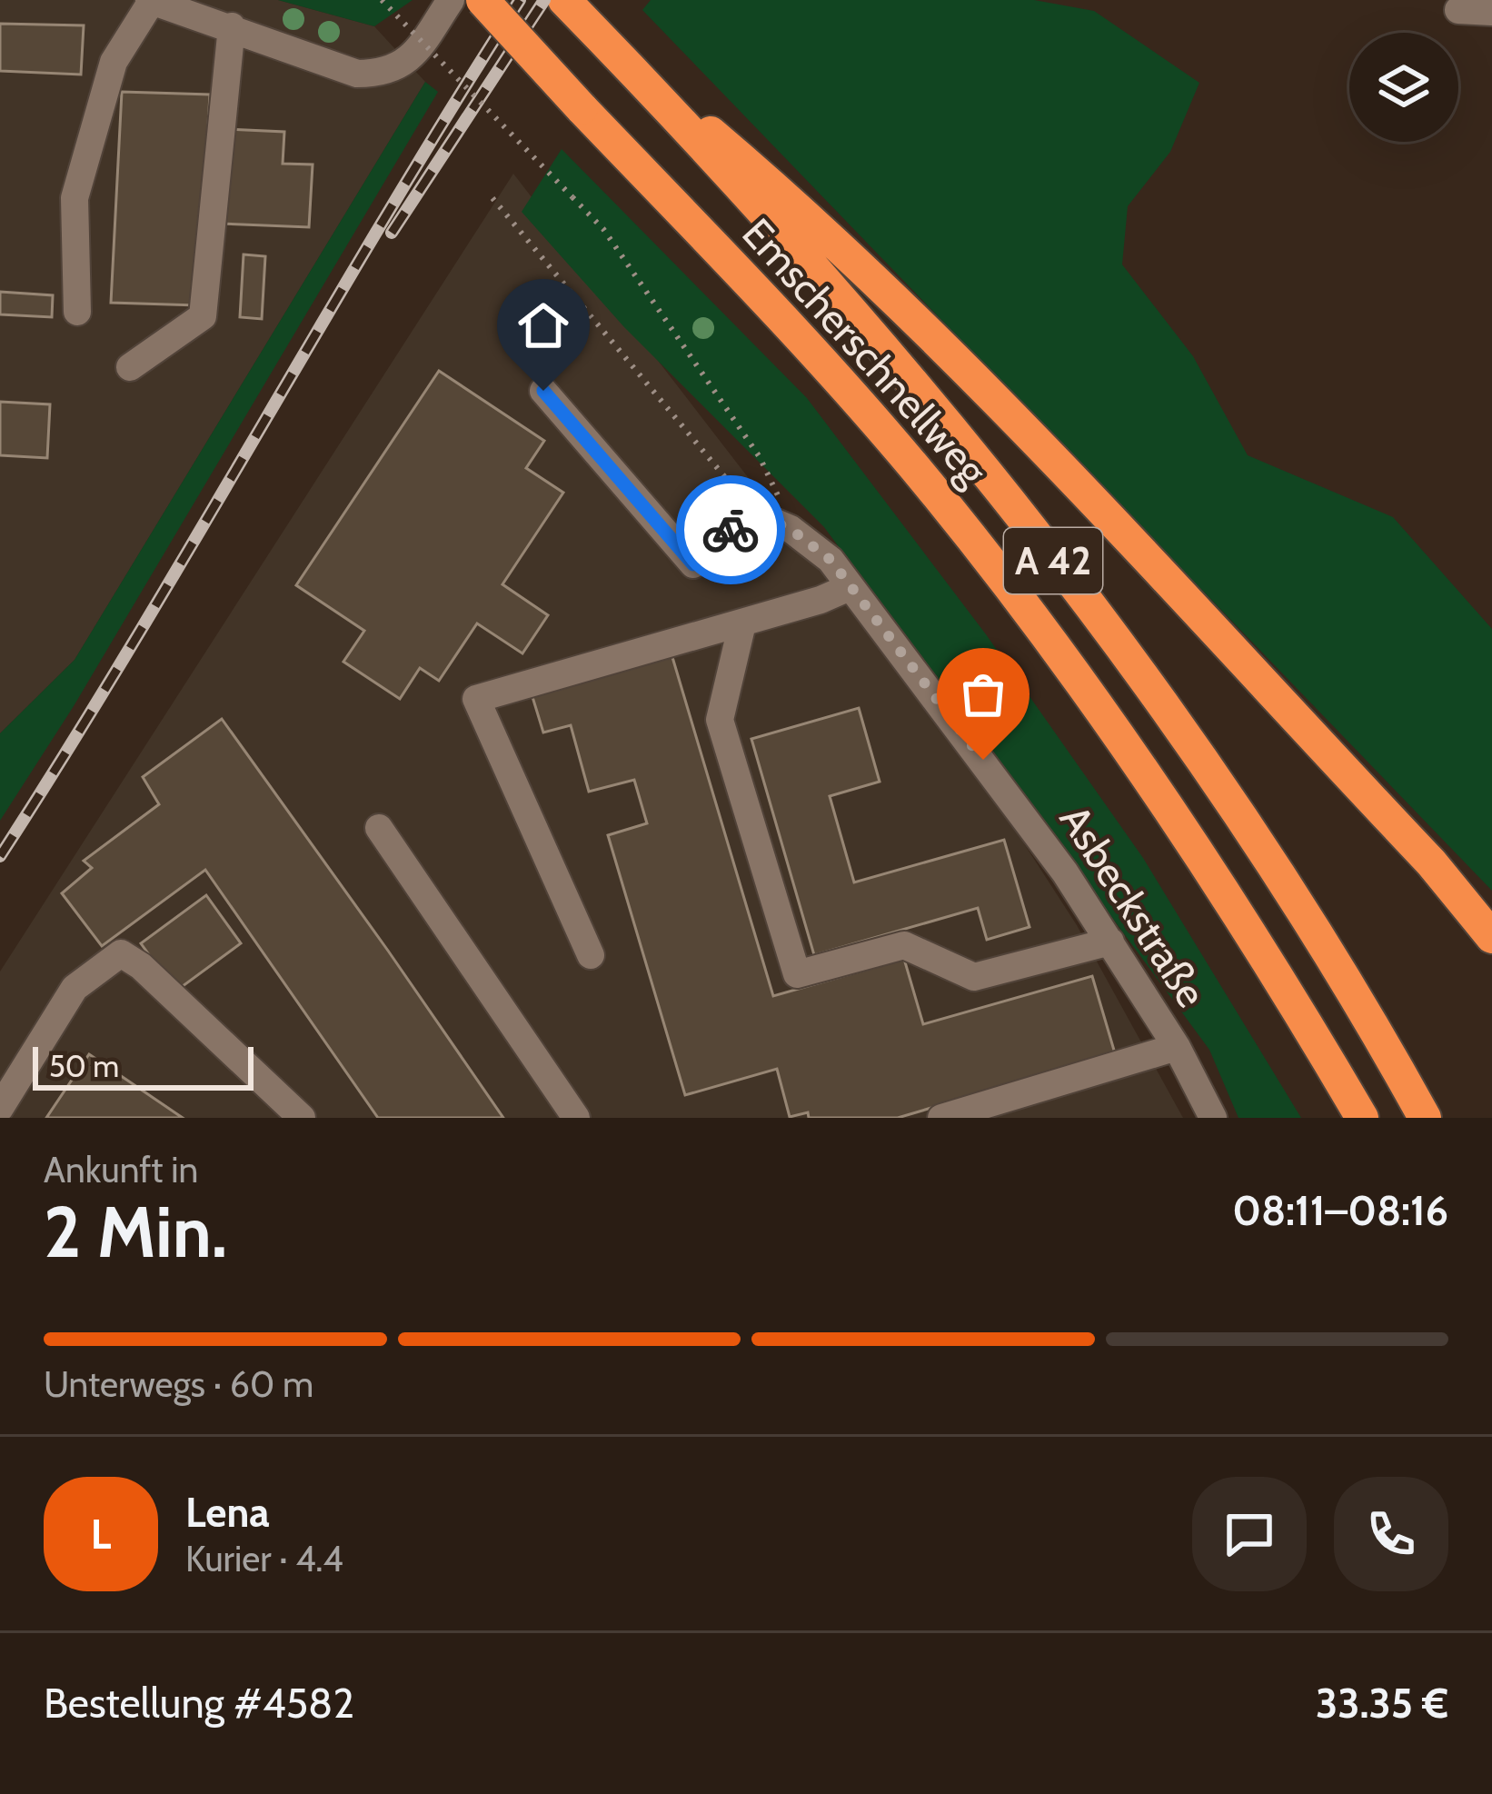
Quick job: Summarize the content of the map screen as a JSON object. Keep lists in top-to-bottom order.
{
  "streets": {
    "highway": ["Emscherschnellweg", "A 42"],
    "street": ["Asbeckstraße"]
  },
  "scale_bar": "50 m",
  "page": {
    "scale": "50 m",
    "heading": ["2 Min.", "Ankunft in", "08:11–08:16"],
    "panel": [
      "Lena",
      "Kurier · 4.4",
      "Bestellung #4582",
      "33.35 €"
    ],
    "bar": "Unterwegs · 60 m",
    "round": "L"
  }
}
